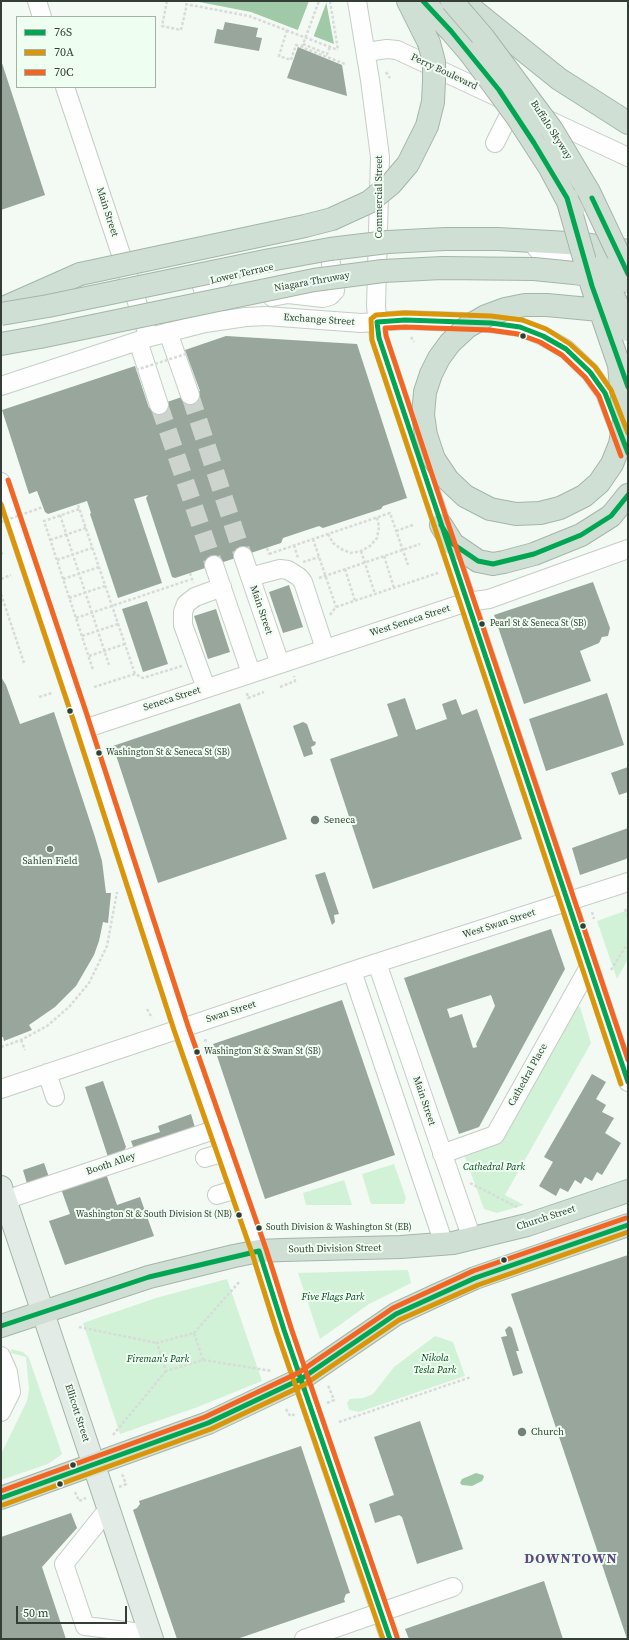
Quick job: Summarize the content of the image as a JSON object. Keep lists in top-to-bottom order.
{
  "streets": {
    "highway": [
      "Buffalo Skyway",
      "Niagara Thruway",
      "Church Street",
      "South Division Street"
    ],
    "main road": ["Ellicott Street"],
    "street": [
      "Perry Boulevard",
      "Commercial Street",
      "Main Street",
      "Lower Terrace",
      "Exchange Street",
      "West Seneca Street",
      "Seneca Street",
      "West Swan Street",
      "Swan Street",
      "Cathedral Place",
      "Booth Alley"
    ]
  },
  "crossings": [
    ["Perry Boulevard", "Commercial Street"],
    ["Commercial Street", "Lower Terrace"],
    ["Commercial Street", "Exchange Street"],
    ["Commercial Street", "West Seneca Street"],
    ["Commercial Street", "West Swan Street"],
    ["Commercial Street", "Cathedral Place"],
    ["Main Street", "Exchange Street"],
    ["Main Street", "West Seneca Street"],
    ["Main Street", "West Swan Street"],
    ["Main Street", "Swan Street"],
    ["Main Street", "Cathedral Place"],
    ["Main Street", "Church Street"],
    ["Main Street", "South Division Street"],
    ["Lower Terrace", "Niagara Thruway"],
    ["West Seneca Street", "Seneca Street"],
    ["West Swan Street", "Swan Street"],
    ["Booth Alley", "Ellicott Street"],
    ["Church Street", "South Division Street"],
    ["South Division Street", "Ellicott Street"]
  ],
  "districts": ["DOWNTOWN"],
  "parks": [
    "Cathedral Park",
    "Five Flags Park",
    "Nikola Tesla Park",
    "Fireman's Park"
  ],
  "places": [
    "Pearl St & Seneca St (SB)",
    "Washington St & Seneca St (SB)",
    "Seneca",
    "Sahlen Field",
    "Washington St & Swan St (SB)",
    "Washington St & South Division St (NB)",
    "South Division & Washington St (EB)",
    "Church"
  ],
  "lines": ["transit line 76S", "transit line 70A", "transit line 70C"],
  "legend": ["76S", "70A", "70C"],
  "scale_bar": "50 m"
}
